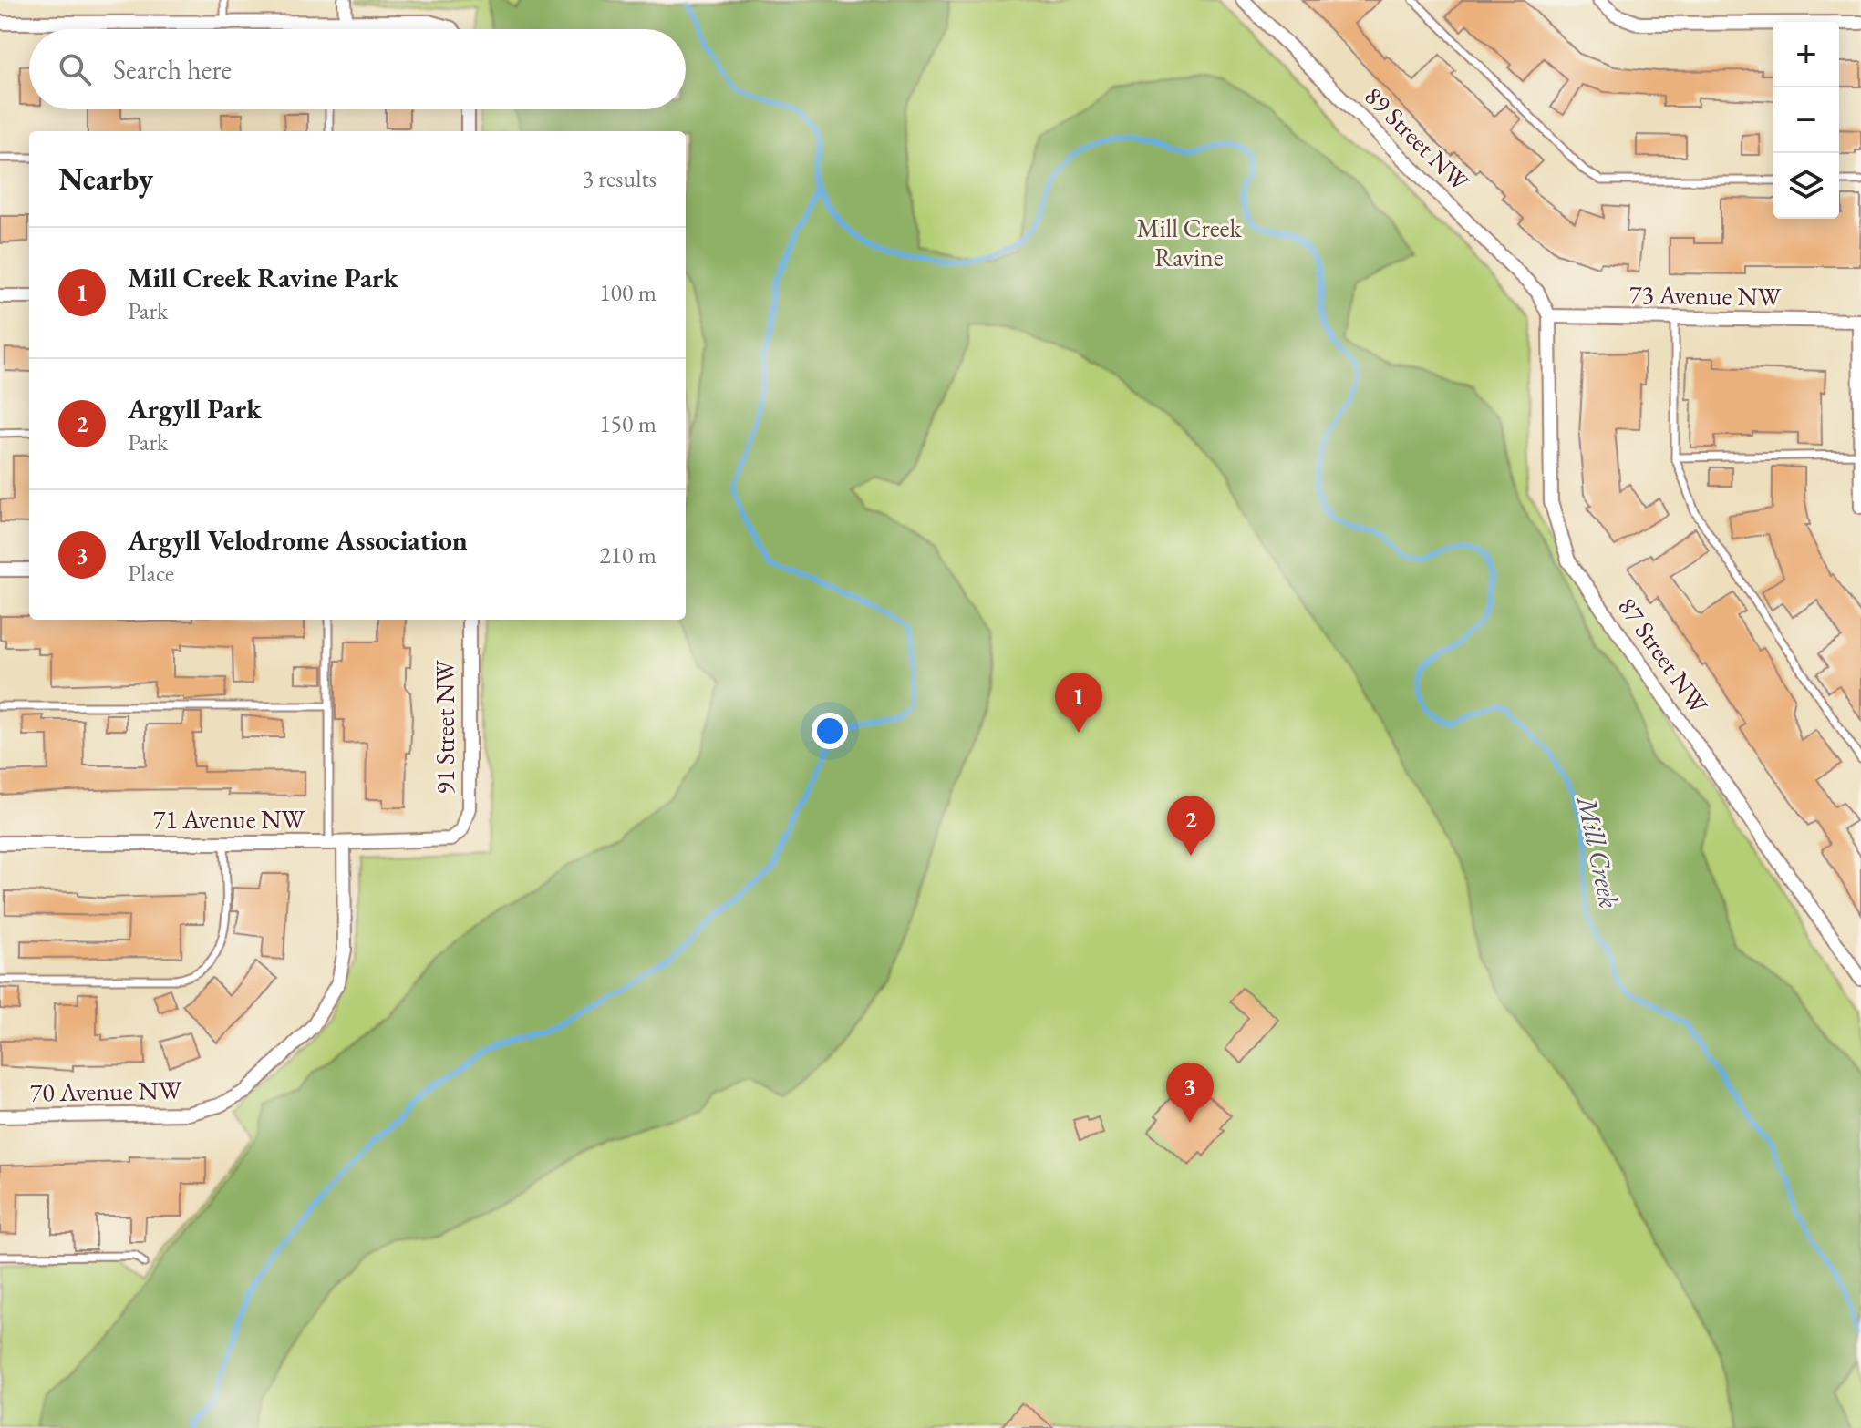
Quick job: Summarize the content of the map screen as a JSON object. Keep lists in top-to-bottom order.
{
  "streets": {
    "street": [
      "89 Street NW",
      "73 Avenue NW",
      "87 Street NW",
      "91 Street NW",
      "71 Avenue NW",
      "70 Avenue NW"
    ]
  },
  "crossings": [
    ["89 Street NW", "73 Avenue NW"],
    ["89 Street NW", "87 Street NW"],
    ["73 Avenue NW", "87 Street NW"],
    ["91 Street NW", "71 Avenue NW"],
    ["71 Avenue NW", "70 Avenue NW"]
  ],
  "water": ["Mill Creek"],
  "parks": ["Mill Creek Ravine"],
  "page": {
    "map_buttons": ["+", "−"],
    "search": "Search here",
    "heading": ["Nearby", "3 results"],
    "list": [
      {
        "mark": "1",
        "name": "Mill Creek Ravine Park",
        "note": "Park",
        "value": "100 m"
      },
      {
        "mark": "2",
        "name": "Argyll Park",
        "note": "Park",
        "value": "150 m"
      },
      {
        "mark": "3",
        "name": "Argyll Velodrome Association",
        "note": "Place",
        "value": "210 m"
      }
    ],
    "pins": ["1", "2", "3"]
  }
}
